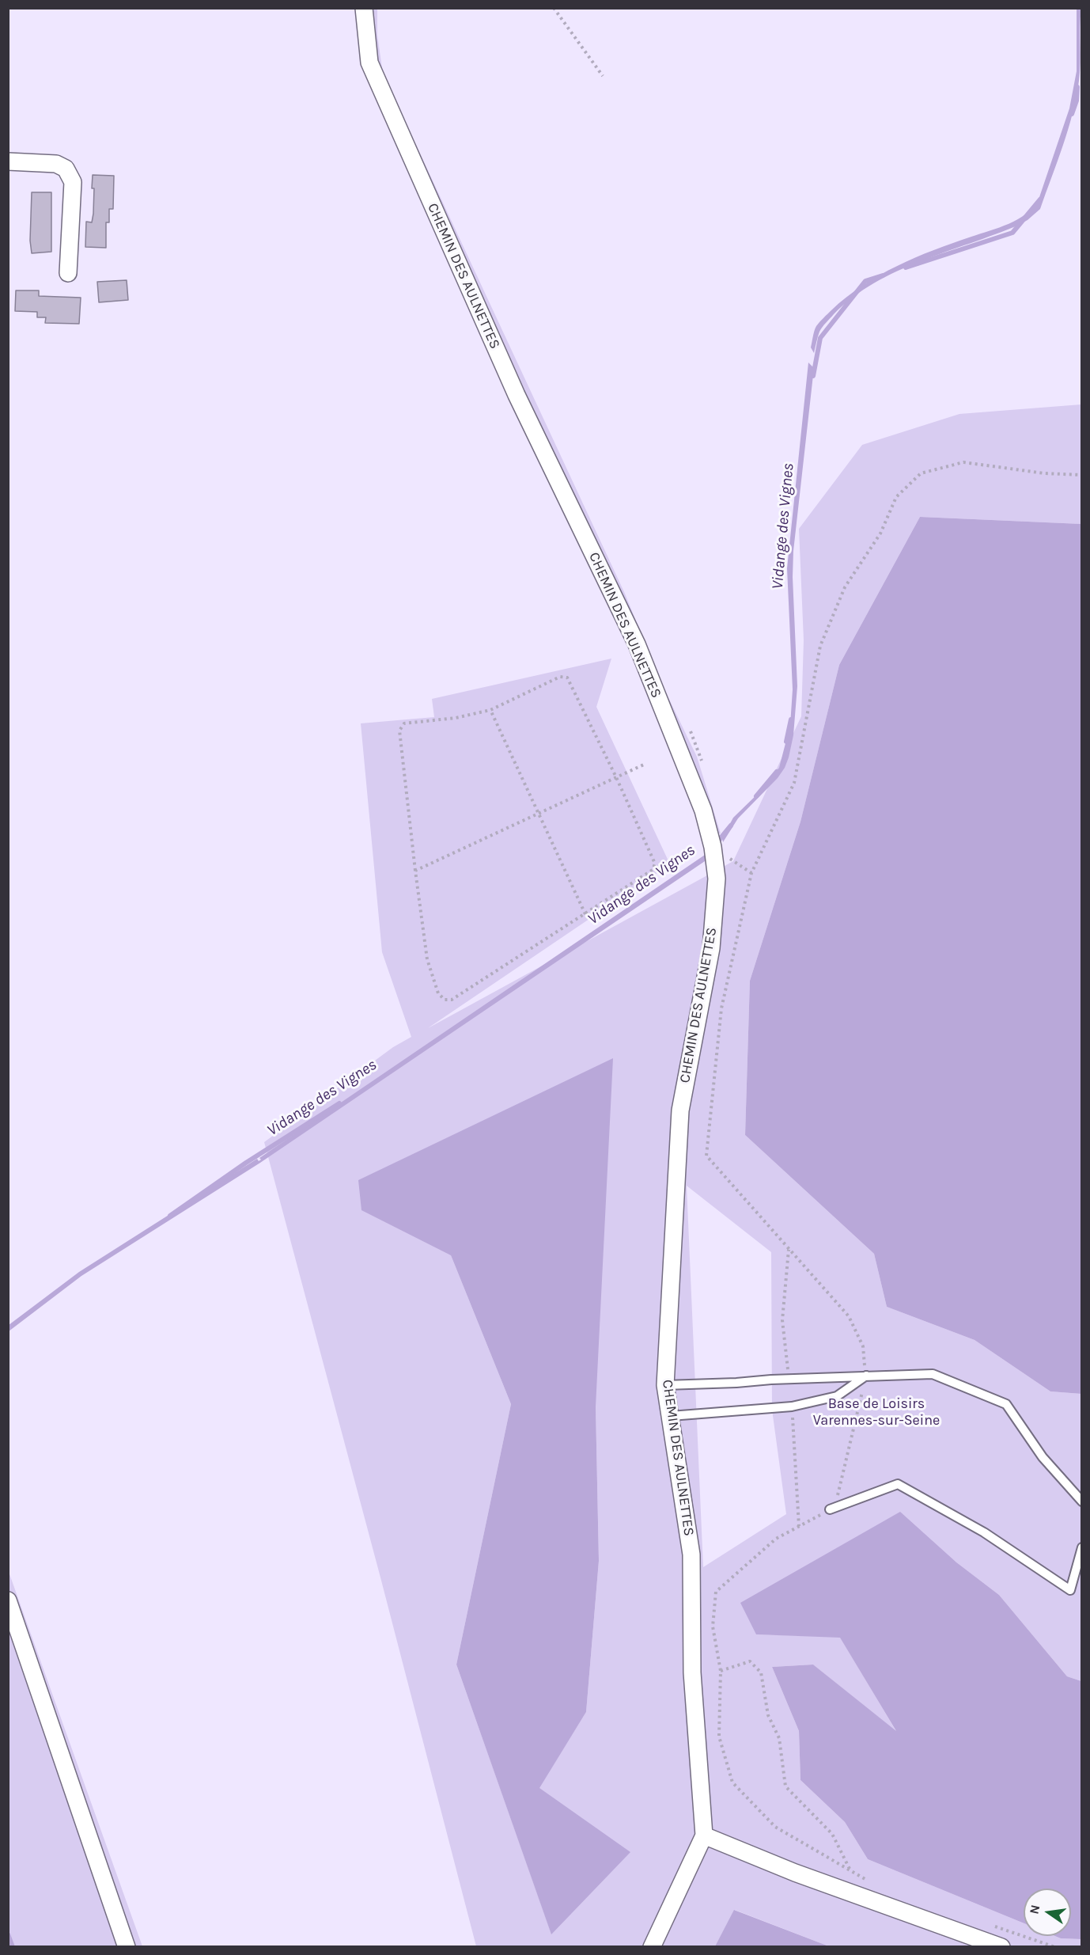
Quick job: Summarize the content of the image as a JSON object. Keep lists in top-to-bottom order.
{
  "streets": {
    "street": ["CHEMIN DES AULNETTES"]
  },
  "water": ["Vidange des Vignes"],
  "parks": ["Base de Loisirs Varennes-sur-Seine"],
  "north": "left"
}
